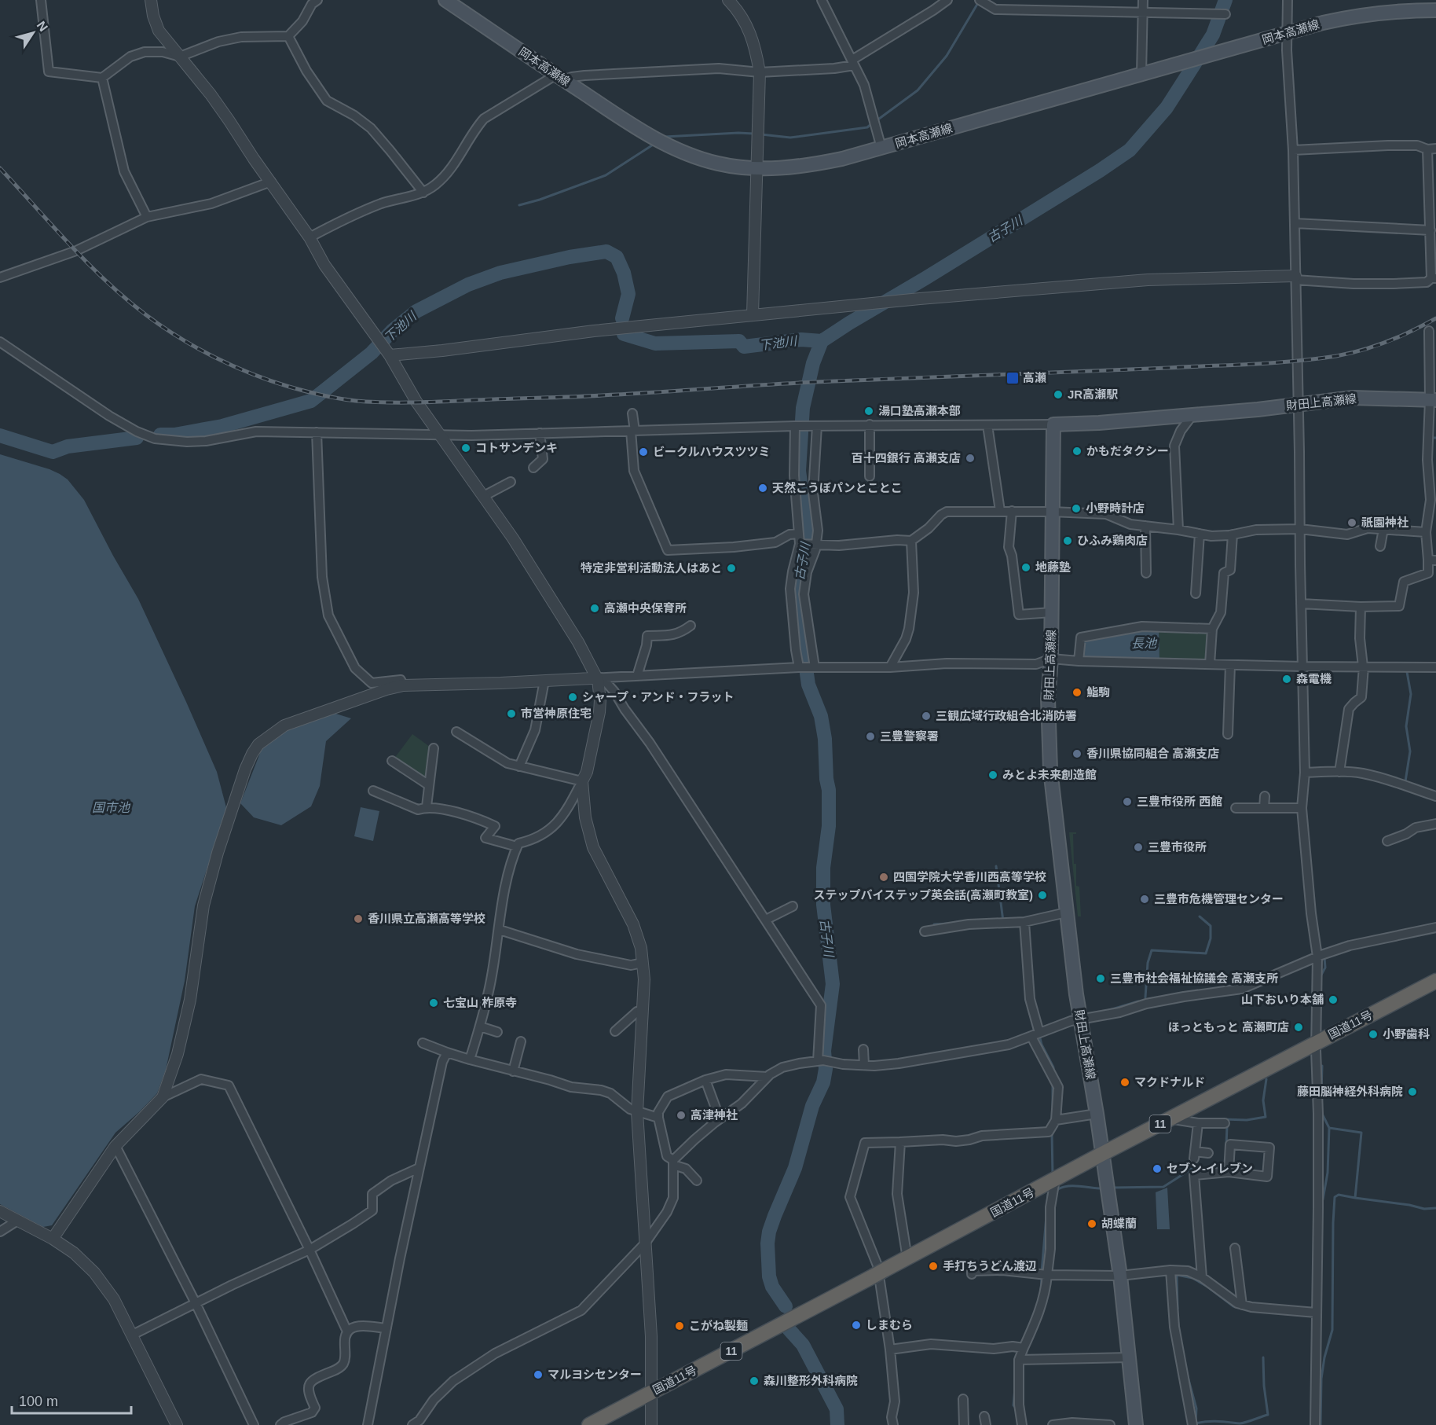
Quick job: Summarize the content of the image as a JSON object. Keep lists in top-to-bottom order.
{
  "streets": {
    "highway": ["国道11号", "11"],
    "main road": ["岡本高瀬線", "財田上高瀬線"]
  },
  "crossings": [
    ["財田上高瀬線", "国道11号"]
  ],
  "water": [
    "古子川",
    "下池川",
    "長池",
    "国市池"
  ],
  "places": {
    "transit": ["高瀬"],
    "other": [
      "JR高瀬駅",
      "湯口塾高瀬本部",
      "コトサンデンキ",
      "かもだタクシー",
      "ビークルハウスツツミ",
      "百十四銀行 高瀬支店",
      "天然こうぼパンとことこ",
      "小野時計店",
      "祇園神社",
      "ひふみ鶏肉店",
      "地藤塾",
      "特定非営利活動法人はあと",
      "高瀬中央保育所",
      "森電機",
      "鮨駒",
      "シャープ・アンド・フラット",
      "市営神原住宅",
      "三観広域行政組合北消防署",
      "三豊警察署",
      "香川県協同組合 高瀬支店",
      "みとよ未来創造館",
      "三豊市役所 西館",
      "三豊市役所",
      "四国学院大学香川西高等学校",
      "ステップバイステップ英会話(高瀬町教室)",
      "三豊市危機管理センター",
      "香川県立高瀬高等学校",
      "三豊市社会福祉協議会 高瀬支所",
      "山下おいり本舗",
      "七宝山 柞原寺",
      "ほっともっと 高瀬町店",
      "小野歯科",
      "マクドナルド",
      "藤田脳神経外科病院",
      "高津神社",
      "セブン-イレブン",
      "胡蝶蘭",
      "手打ちうどん渡辺",
      "しまむら",
      "こがね製麺",
      "マルヨシセンター",
      "森川整形外科病院"
    ]
  },
  "scale_bar": "100 m",
  "north": "top right"
}
